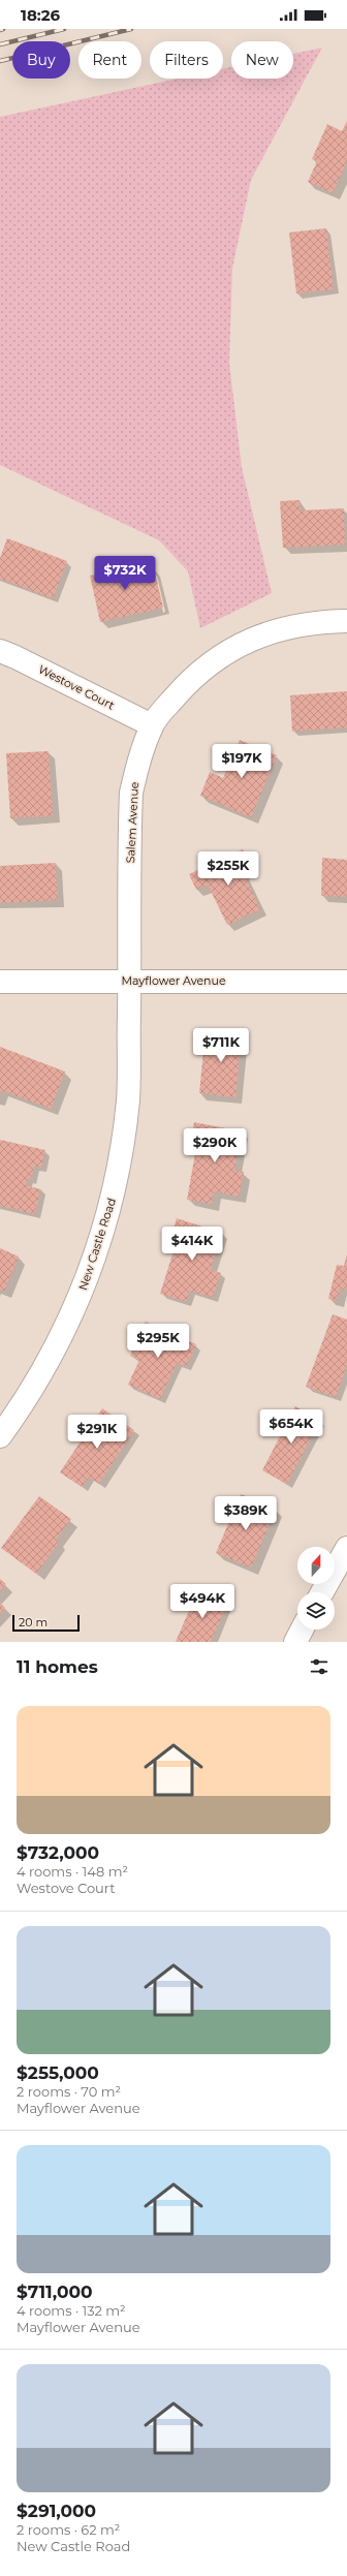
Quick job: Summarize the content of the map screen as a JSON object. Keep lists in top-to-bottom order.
{
  "streets": {
    "street": [
      "Westove Court",
      "Salem Avenue",
      "Mayflower Avenue",
      "New Castle Road"
    ]
  },
  "crossings": [
    ["Westove Court", "Salem Avenue"],
    ["Salem Avenue", "Mayflower Avenue"],
    ["Salem Avenue", "New Castle Road"],
    ["Mayflower Avenue", "New Castle Road"]
  ],
  "scale_bar": "20 m",
  "north": "top",
  "page": {
    "status": "18:26",
    "chip": [
      "Buy",
      "Rent",
      "Filters",
      "New"
    ],
    "price": [
      "$732K",
      "$197K",
      "$255K",
      "$711K",
      "$290K",
      "$414K",
      "$295K",
      "$654K",
      "$291K",
      "$389K",
      "$494K"
    ],
    "scale": "20 m",
    "heading": "11 homes",
    "list": [
      {
        "name": "$732,000",
        "note": "4 rooms · 148 m² · Westove Court"
      },
      {
        "name": "$255,000",
        "note": "2 rooms · 70 m² · Mayflower Avenue"
      },
      {
        "name": "$711,000",
        "note": "4 rooms · 132 m² · Mayflower Avenue"
      },
      {
        "name": "$291,000",
        "note": "2 rooms · 62 m² · New Castle Road"
      }
    ]
  }
}
